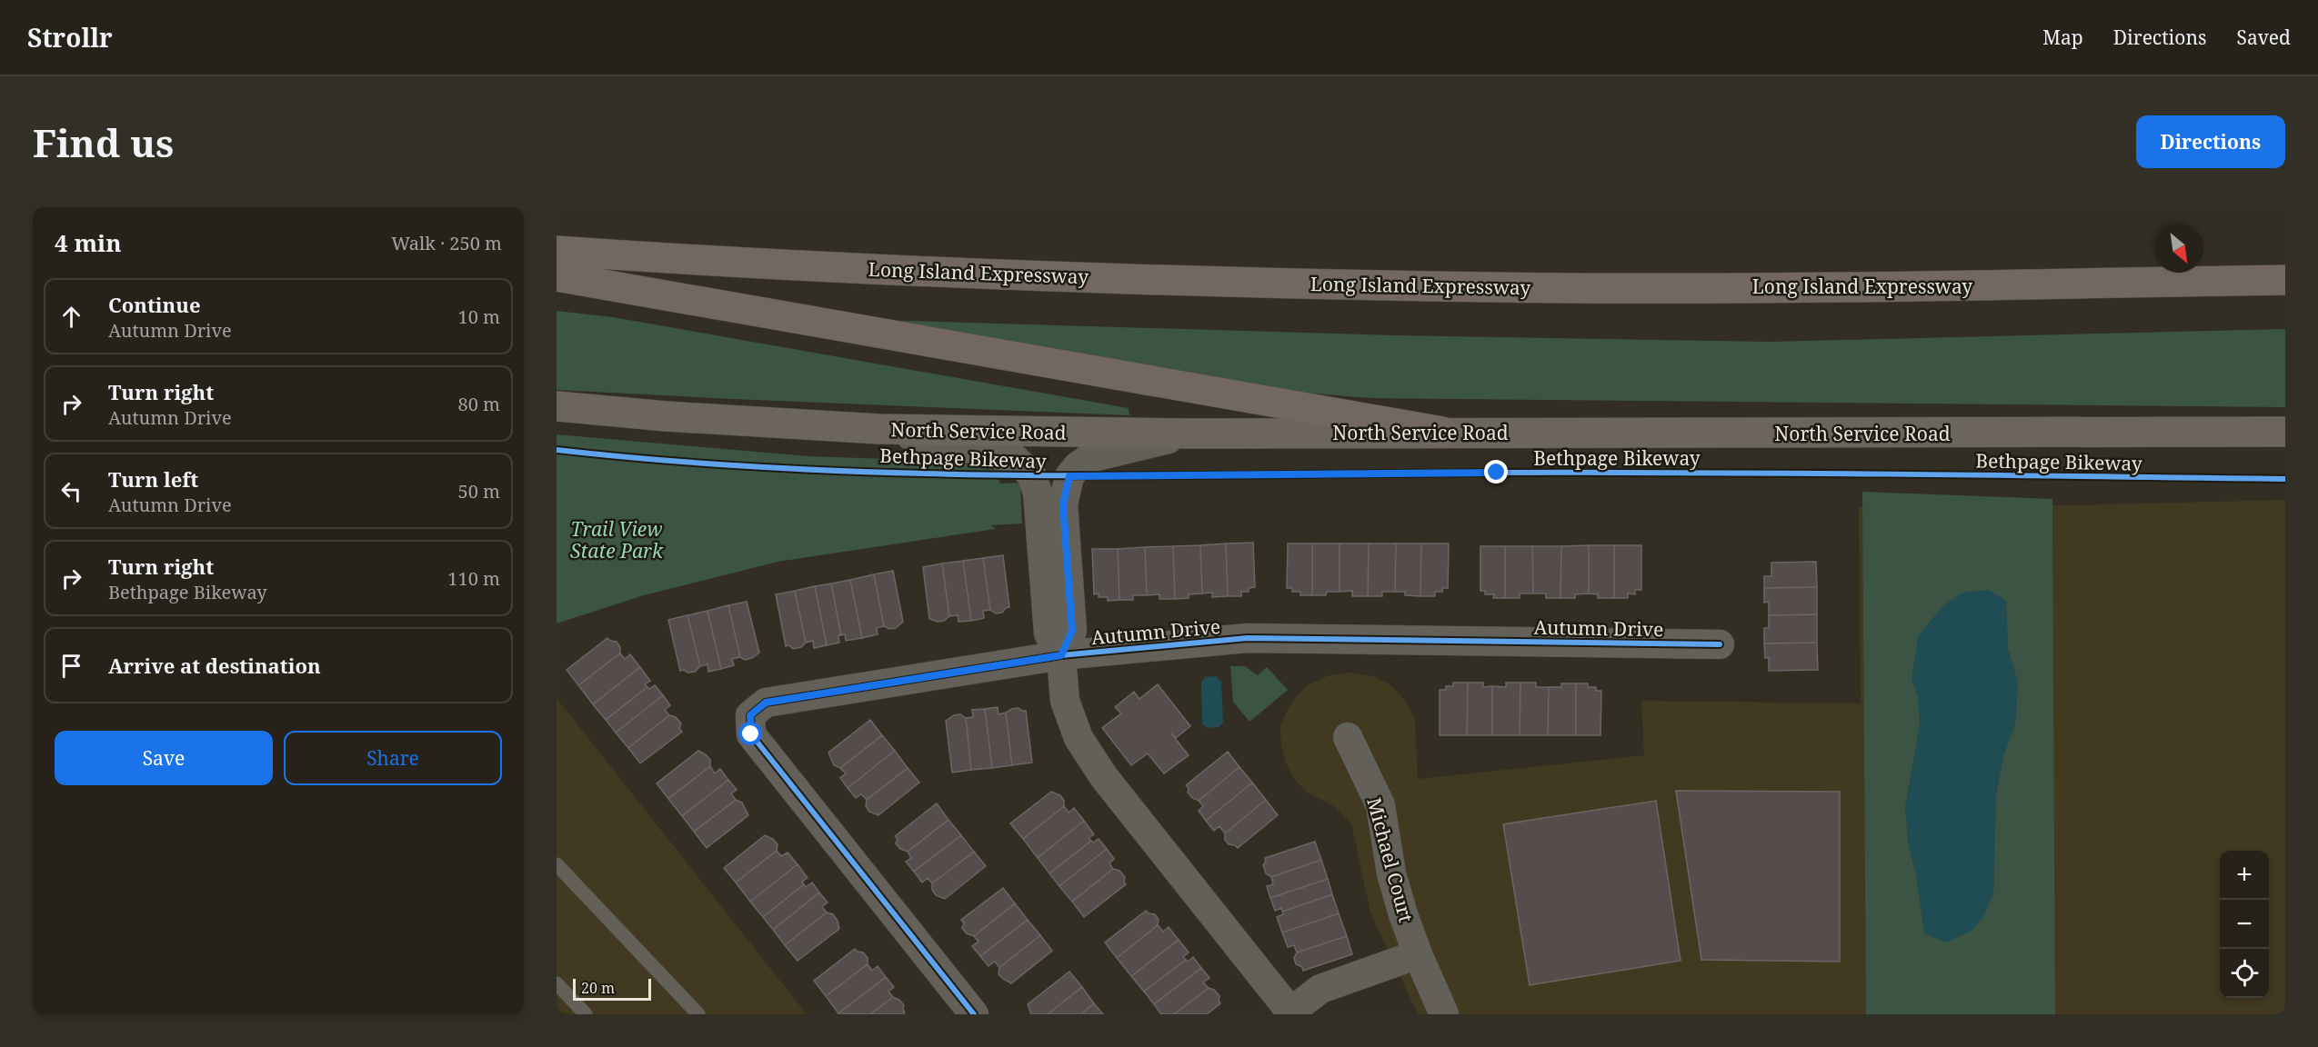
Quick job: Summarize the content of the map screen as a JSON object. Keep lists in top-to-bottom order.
{
  "streets": {
    "highway": ["Long Island Expressway"],
    "main road": ["North Service Road"],
    "street": ["Autumn Drive", "Michael Court"],
    "cycle path": ["Bethpage Bikeway"]
  },
  "crossings": [
    ["North Service Road", "Autumn Drive"],
    ["Autumn Drive", "Michael Court"]
  ],
  "parks": ["Trail View State Park"],
  "scale_bar": "20 m",
  "north": "bottom right",
  "page": {
    "header": "Strollr",
    "nav": ["Map", "Directions", "Saved"],
    "buttons": [
      "Directions",
      ["Save", "Share"]
    ],
    "title": "Find us",
    "heading": ["4 min", "Walk · 250 m"],
    "list": [
      ["Continue", "Autumn Drive", "10 m"],
      ["Turn right", "Autumn Drive", "80 m"],
      ["Turn left", "Autumn Drive", "50 m"],
      ["Turn right", "Bethpage Bikeway", "110 m"],
      "Arrive at destination"
    ],
    "map_buttons": ["+", "−"],
    "scale": "20 m"
  }
}
